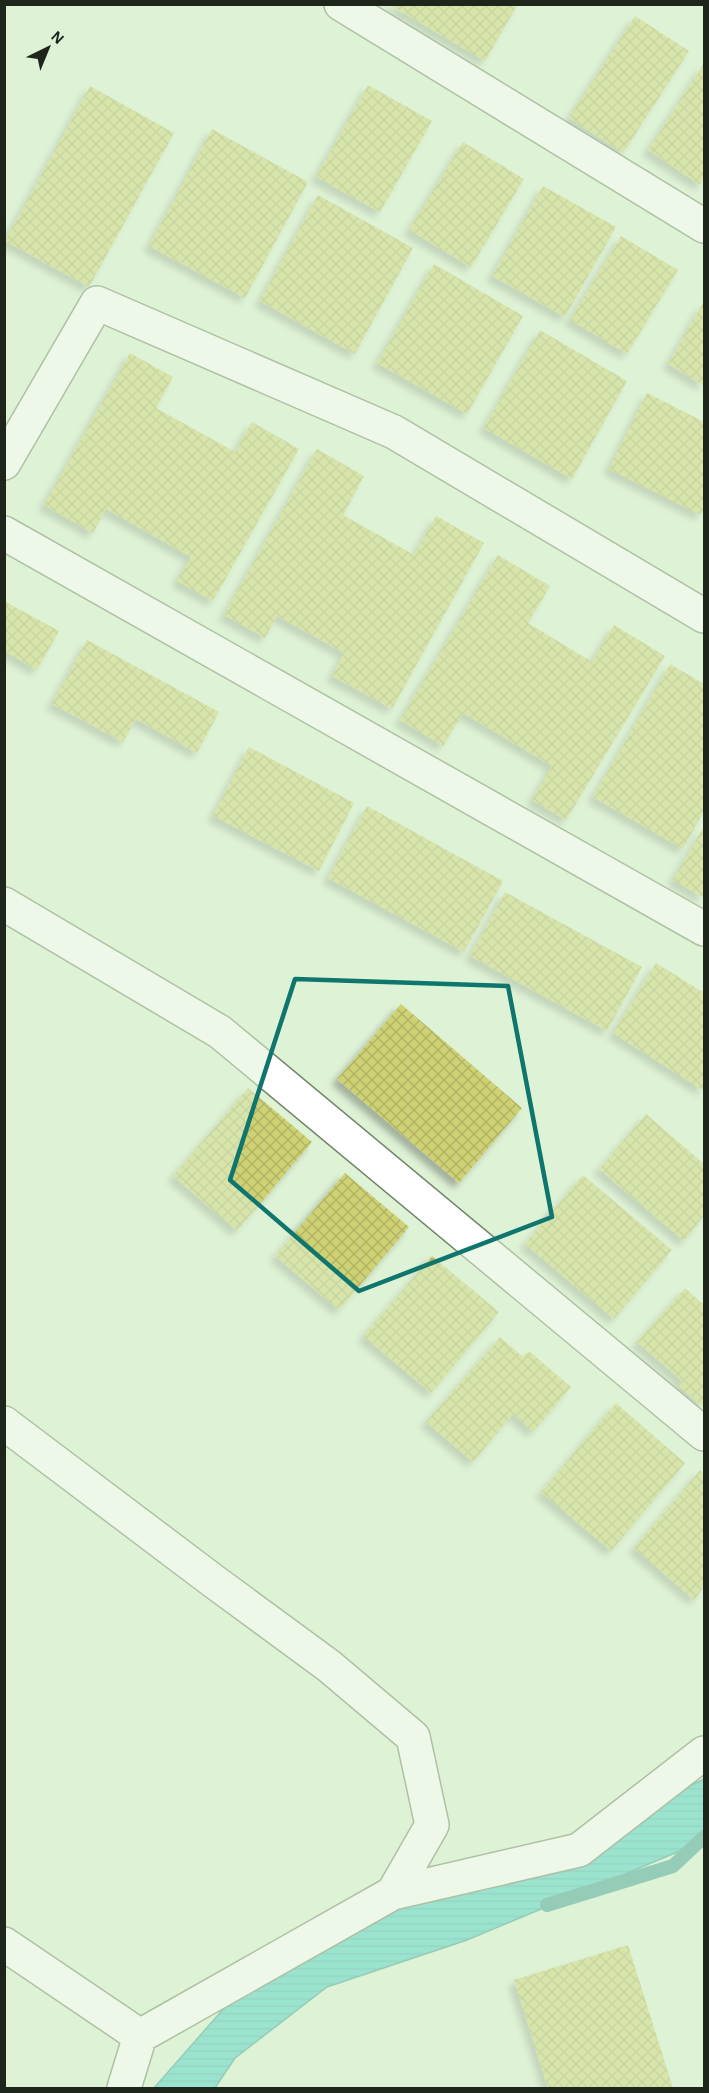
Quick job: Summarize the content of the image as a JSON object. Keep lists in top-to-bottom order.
{
  "north": "top right"
}
